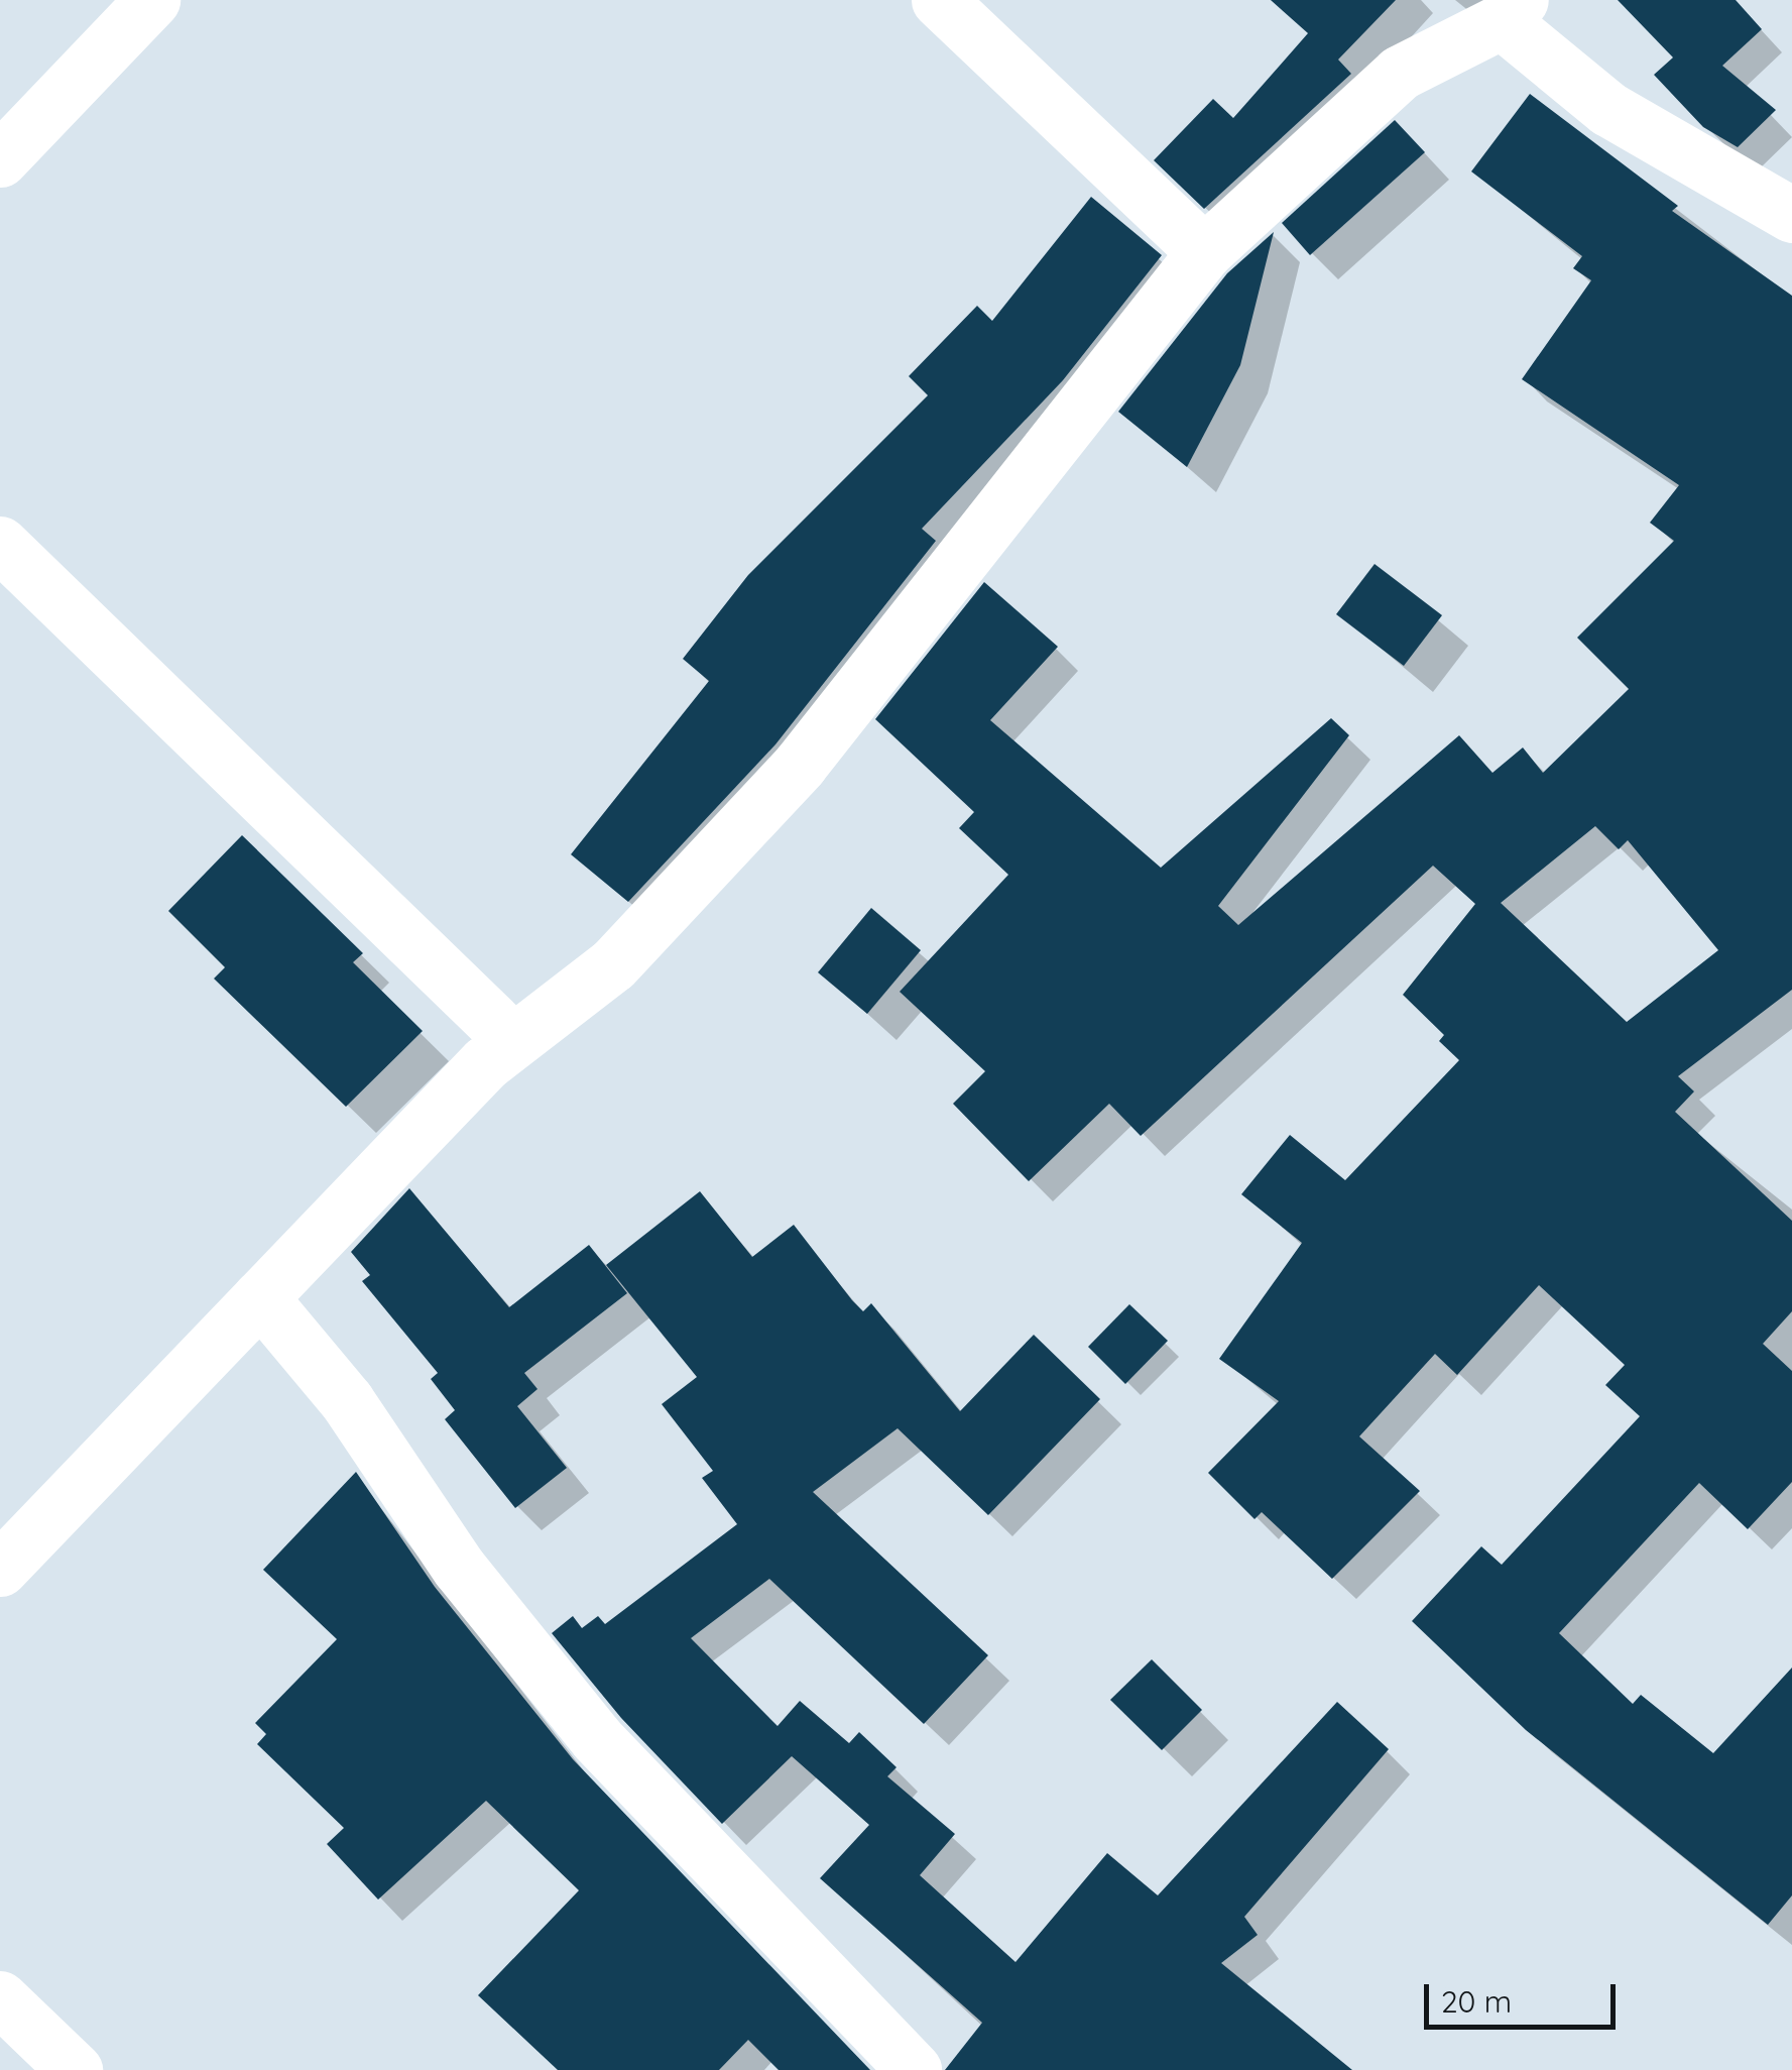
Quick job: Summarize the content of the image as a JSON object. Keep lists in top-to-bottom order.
{
  "scale_bar": "20 m"
}
